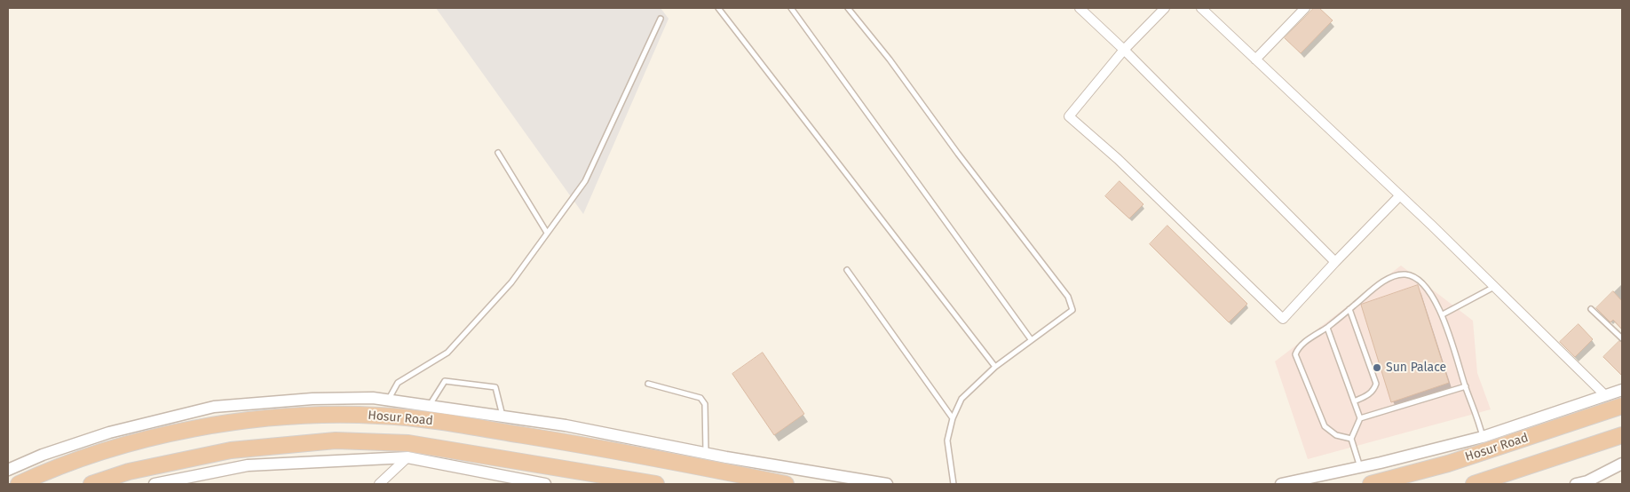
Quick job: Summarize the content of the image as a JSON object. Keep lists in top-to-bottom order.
{
  "streets": {
    "highway": ["Hosur Road"]
  },
  "places": ["Sun Palace"]
}
